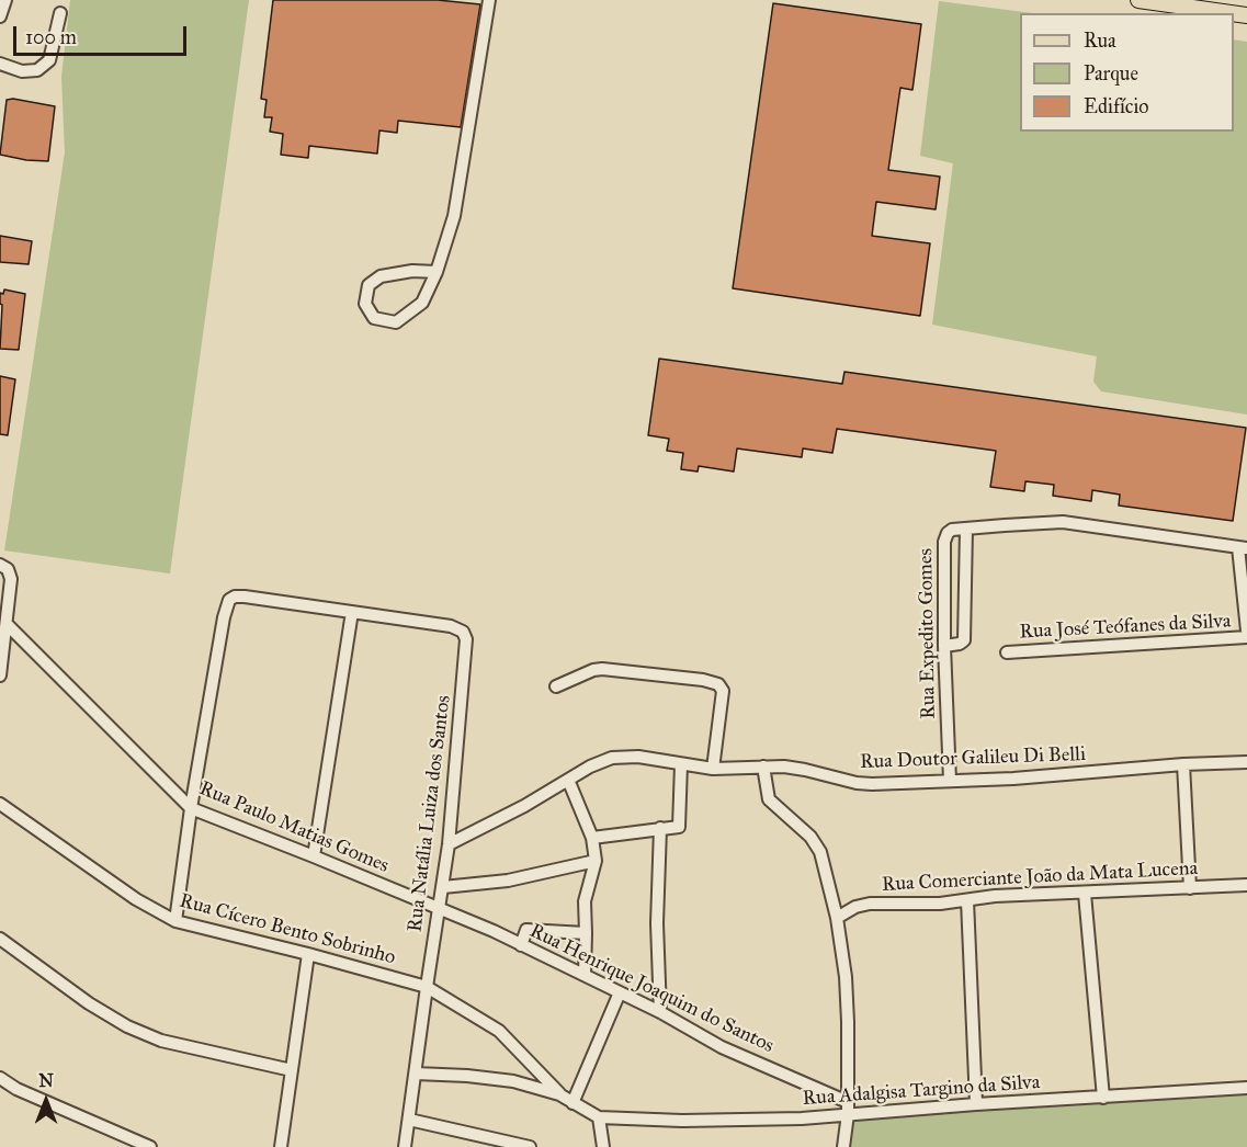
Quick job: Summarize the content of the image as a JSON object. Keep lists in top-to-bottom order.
{
  "streets": {
    "street": [
      "Rua José Teófanes da Silva",
      "Rua Expedito Gomes",
      "Rua Doutor Galileu Di Belli",
      "Rua Natália Luiza dos Santos",
      "Rua Paulo Matias Gomes",
      "Rua Comerciante João da Mata Lucena",
      "Rua Cícero Bento Sobrinho",
      "Rua Henrique Joaquim do Santos",
      "Rua Adalgisa Targino da Silva"
    ]
  },
  "crossings": [
    ["Rua Expedito Gomes", "Rua Doutor Galileu Di Belli"],
    ["Rua Doutor Galileu Di Belli", "Rua Natália Luiza dos Santos"],
    ["Rua Natália Luiza dos Santos", "Rua Paulo Matias Gomes"],
    ["Rua Natália Luiza dos Santos", "Rua Cícero Bento Sobrinho"],
    ["Rua Natália Luiza dos Santos", "Rua Henrique Joaquim do Santos"],
    ["Rua Paulo Matias Gomes", "Rua Henrique Joaquim do Santos"],
    ["Rua Henrique Joaquim do Santos", "Rua Adalgisa Targino da Silva"]
  ],
  "legend": ["Rua", "Parque", "Edifício"],
  "scale_bar": "100 m",
  "north": "top"
}
